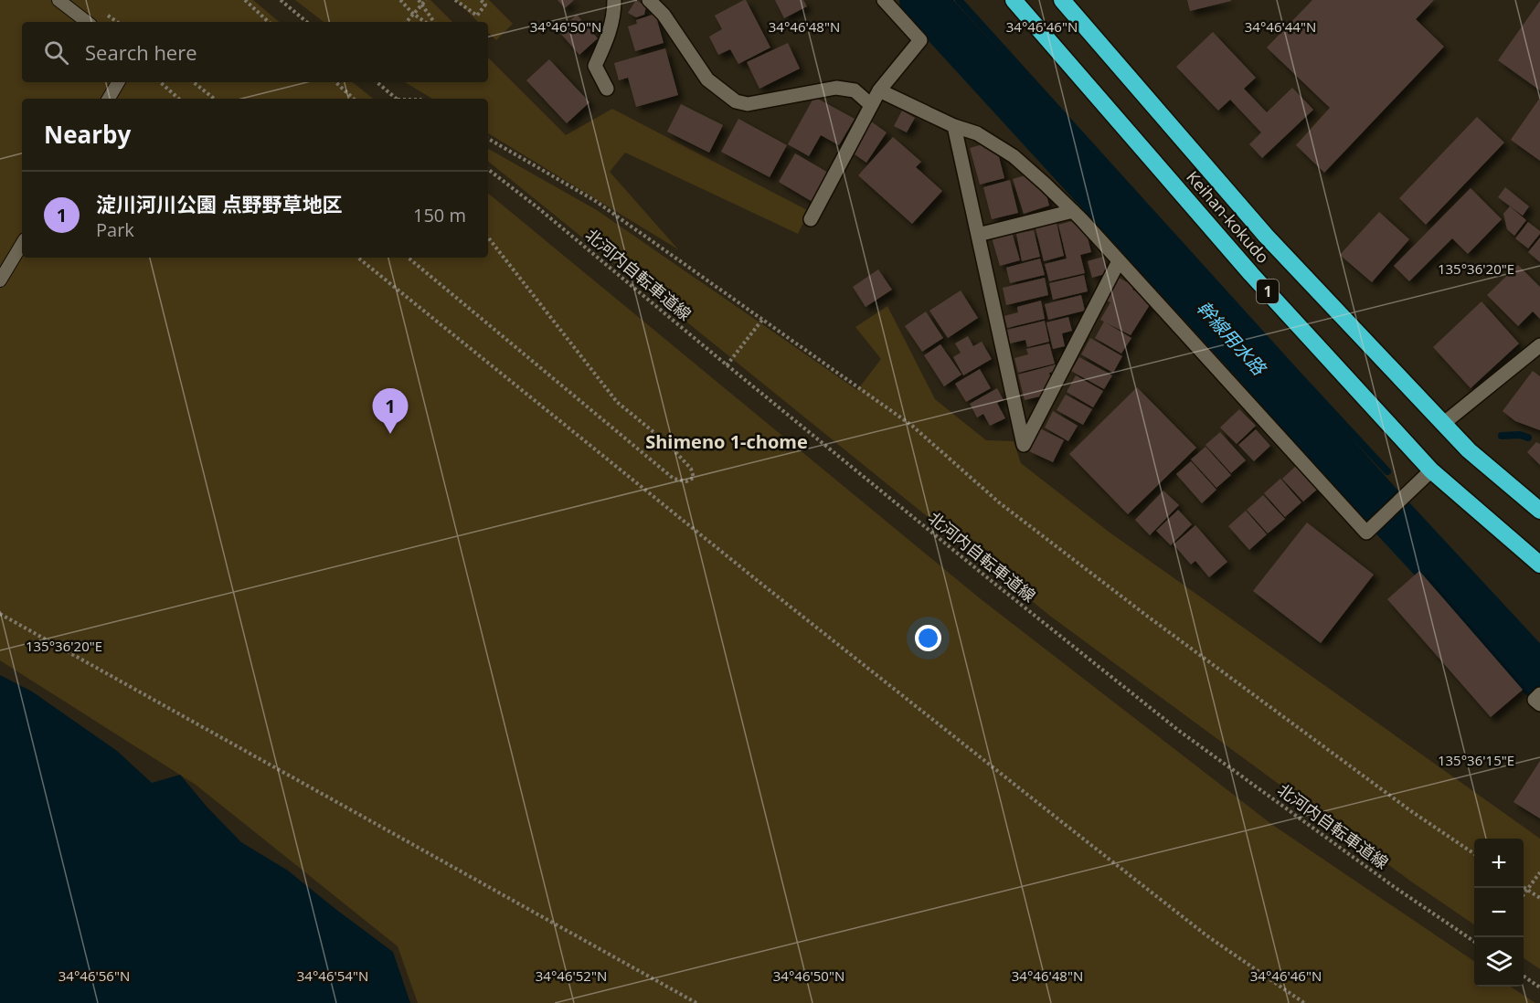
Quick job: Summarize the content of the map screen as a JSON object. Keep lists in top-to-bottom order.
{
  "streets": {
    "highway": ["Keihan-kokudo", "1"],
    "path": ["北河内自転車道線"]
  },
  "districts": ["Shimeno 1-chome"],
  "water": ["幹線用水路"],
  "page": {
    "search": "Search here",
    "heading": "Nearby",
    "list": [
      {
        "mark": "1",
        "name": "淀川河川公園 点野野草地区",
        "note": "Park",
        "value": "150 m"
      }
    ],
    "pins": "1",
    "map_buttons": ["+", "−"]
  },
  "coordinates": [
    "34°46'50\"N",
    "34°46'48\"N",
    "34°46'46\"N",
    "34°46'44\"N",
    "135°36'20\"E",
    "135°36'15\"E",
    "34°46'56\"N",
    "34°46'54\"N",
    "34°46'52\"N"
  ]
}
